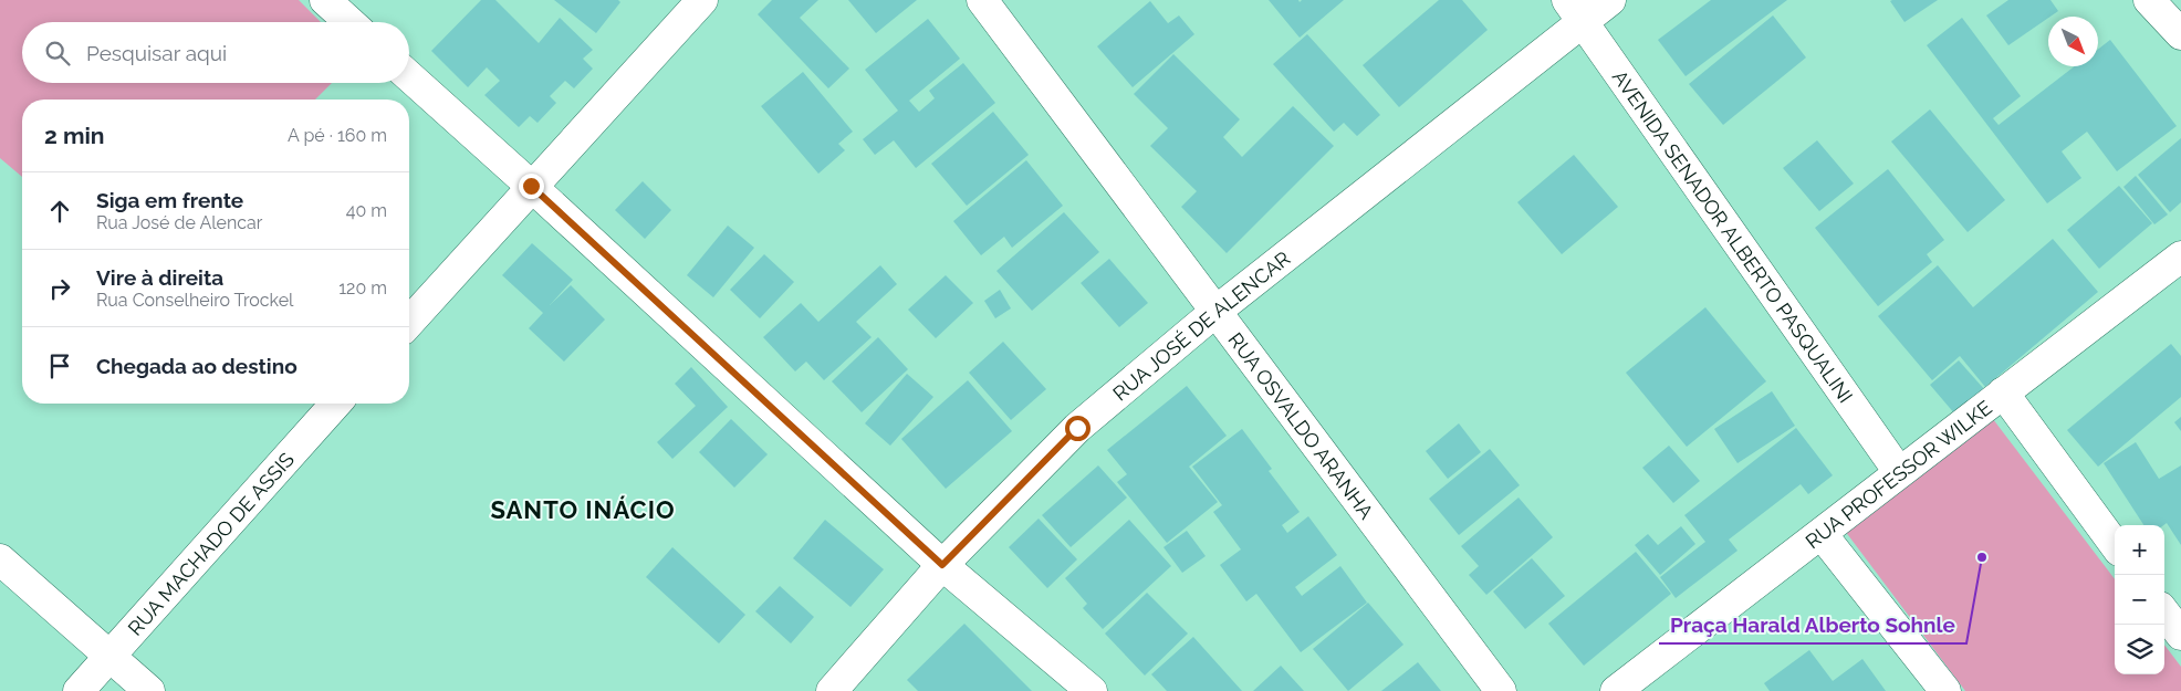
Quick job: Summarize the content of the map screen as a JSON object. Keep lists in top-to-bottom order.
{
  "streets": {
    "street": [
      "AVENIDA SENADOR ALBERTO PASQUALINI",
      "RUA JOSÉ DE ALENCAR",
      "RUA OSVALDO ARANHA",
      "RUA PROFESSOR WILKE",
      "RUA MACHADO DE ASSIS"
    ]
  },
  "crossings": [
    ["AVENIDA SENADOR ALBERTO PASQUALINI", "RUA JOSÉ DE ALENCAR"],
    ["AVENIDA SENADOR ALBERTO PASQUALINI", "RUA PROFESSOR WILKE"],
    ["RUA JOSÉ DE ALENCAR", "RUA OSVALDO ARANHA"]
  ],
  "districts": ["SANTO INÁCIO"],
  "places": ["Praça Harald Alberto Sohnle"],
  "north": "bottom right",
  "page": {
    "search": "Pesquisar aqui",
    "heading": ["2 min", "A pé · 160 m"],
    "list": [
      ["Siga em frente", "Rua José de Alencar", "40 m"],
      ["Vire à direita", "Rua Conselheiro Trockel", "120 m"],
      "Chegada ao destino"
    ],
    "map_buttons": ["+", "−"]
  }
}
